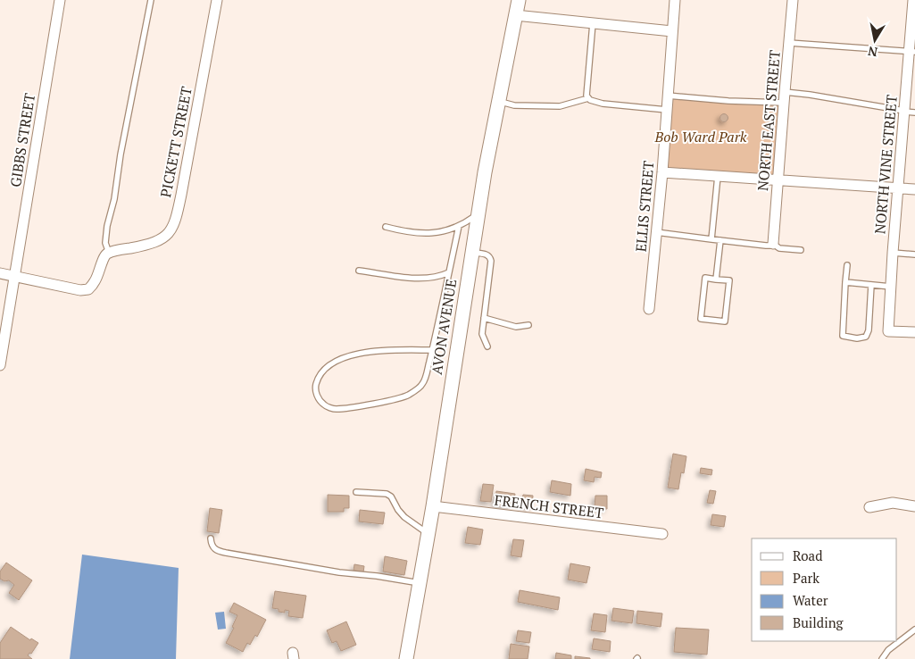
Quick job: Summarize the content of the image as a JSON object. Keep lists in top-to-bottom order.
{
  "streets": {
    "main road": ["AVON AVENUE"],
    "street": [
      "NORTH EAST STREET",
      "GIBBS STREET",
      "PICKETT STREET",
      "NORTH VINE STREET",
      "ELLIS STREET",
      "FRENCH STREET"
    ]
  },
  "crossings": [
    ["AVON AVENUE", "FRENCH STREET"]
  ],
  "parks": ["Bob Ward Park"],
  "legend": [
    "Road",
    "Park",
    "Water",
    "Building"
  ],
  "north": "bottom"
}
